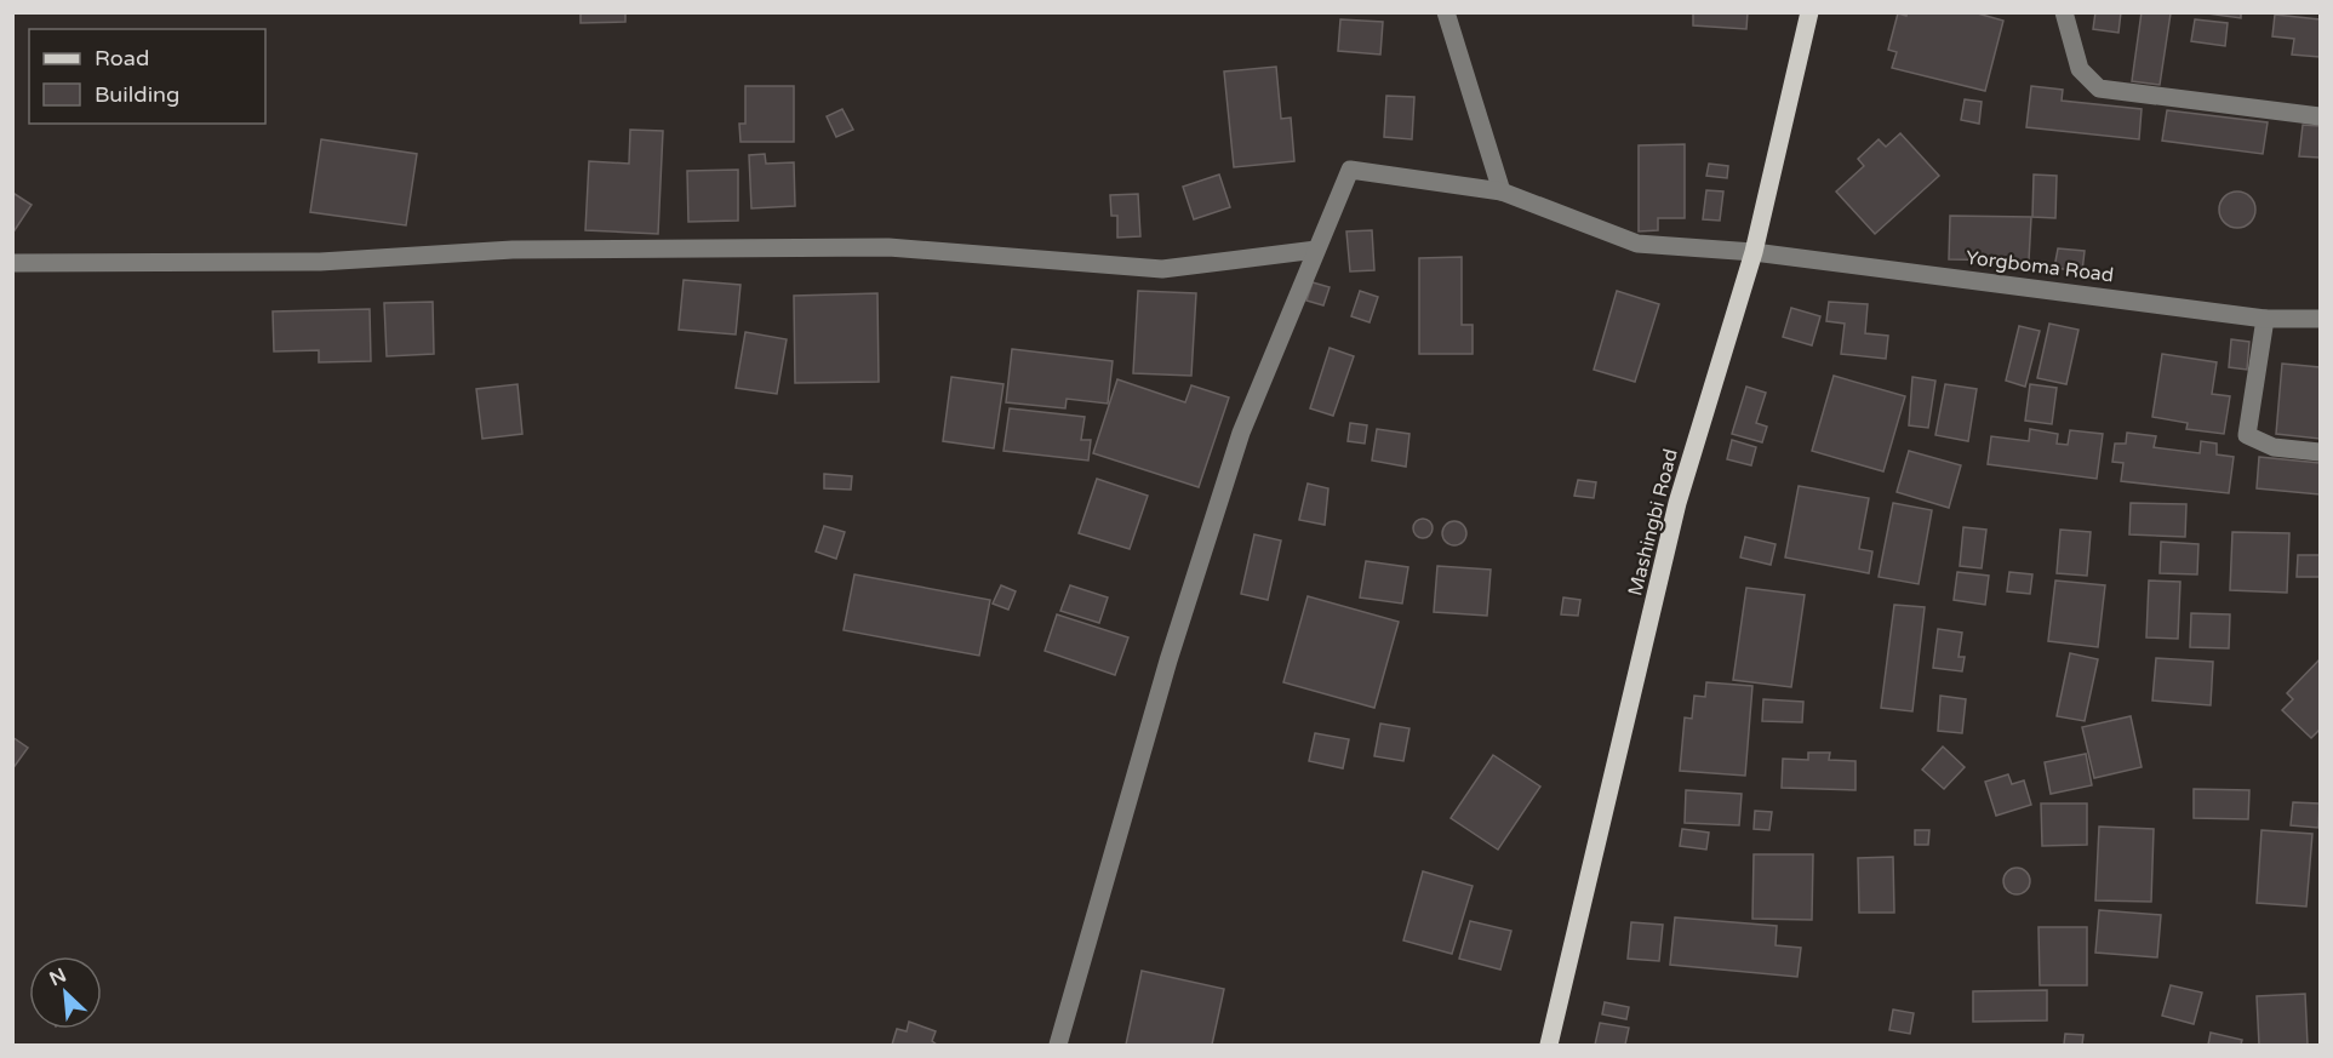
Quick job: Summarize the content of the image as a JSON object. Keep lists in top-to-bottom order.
{
  "streets": {
    "main road": ["Mashingbi Road"],
    "street": ["Yorgboma Road"]
  },
  "crossings": [
    ["Yorgboma Road", "Mashingbi Road"]
  ],
  "legend": ["Road", "Building"],
  "north": "top left"
}
